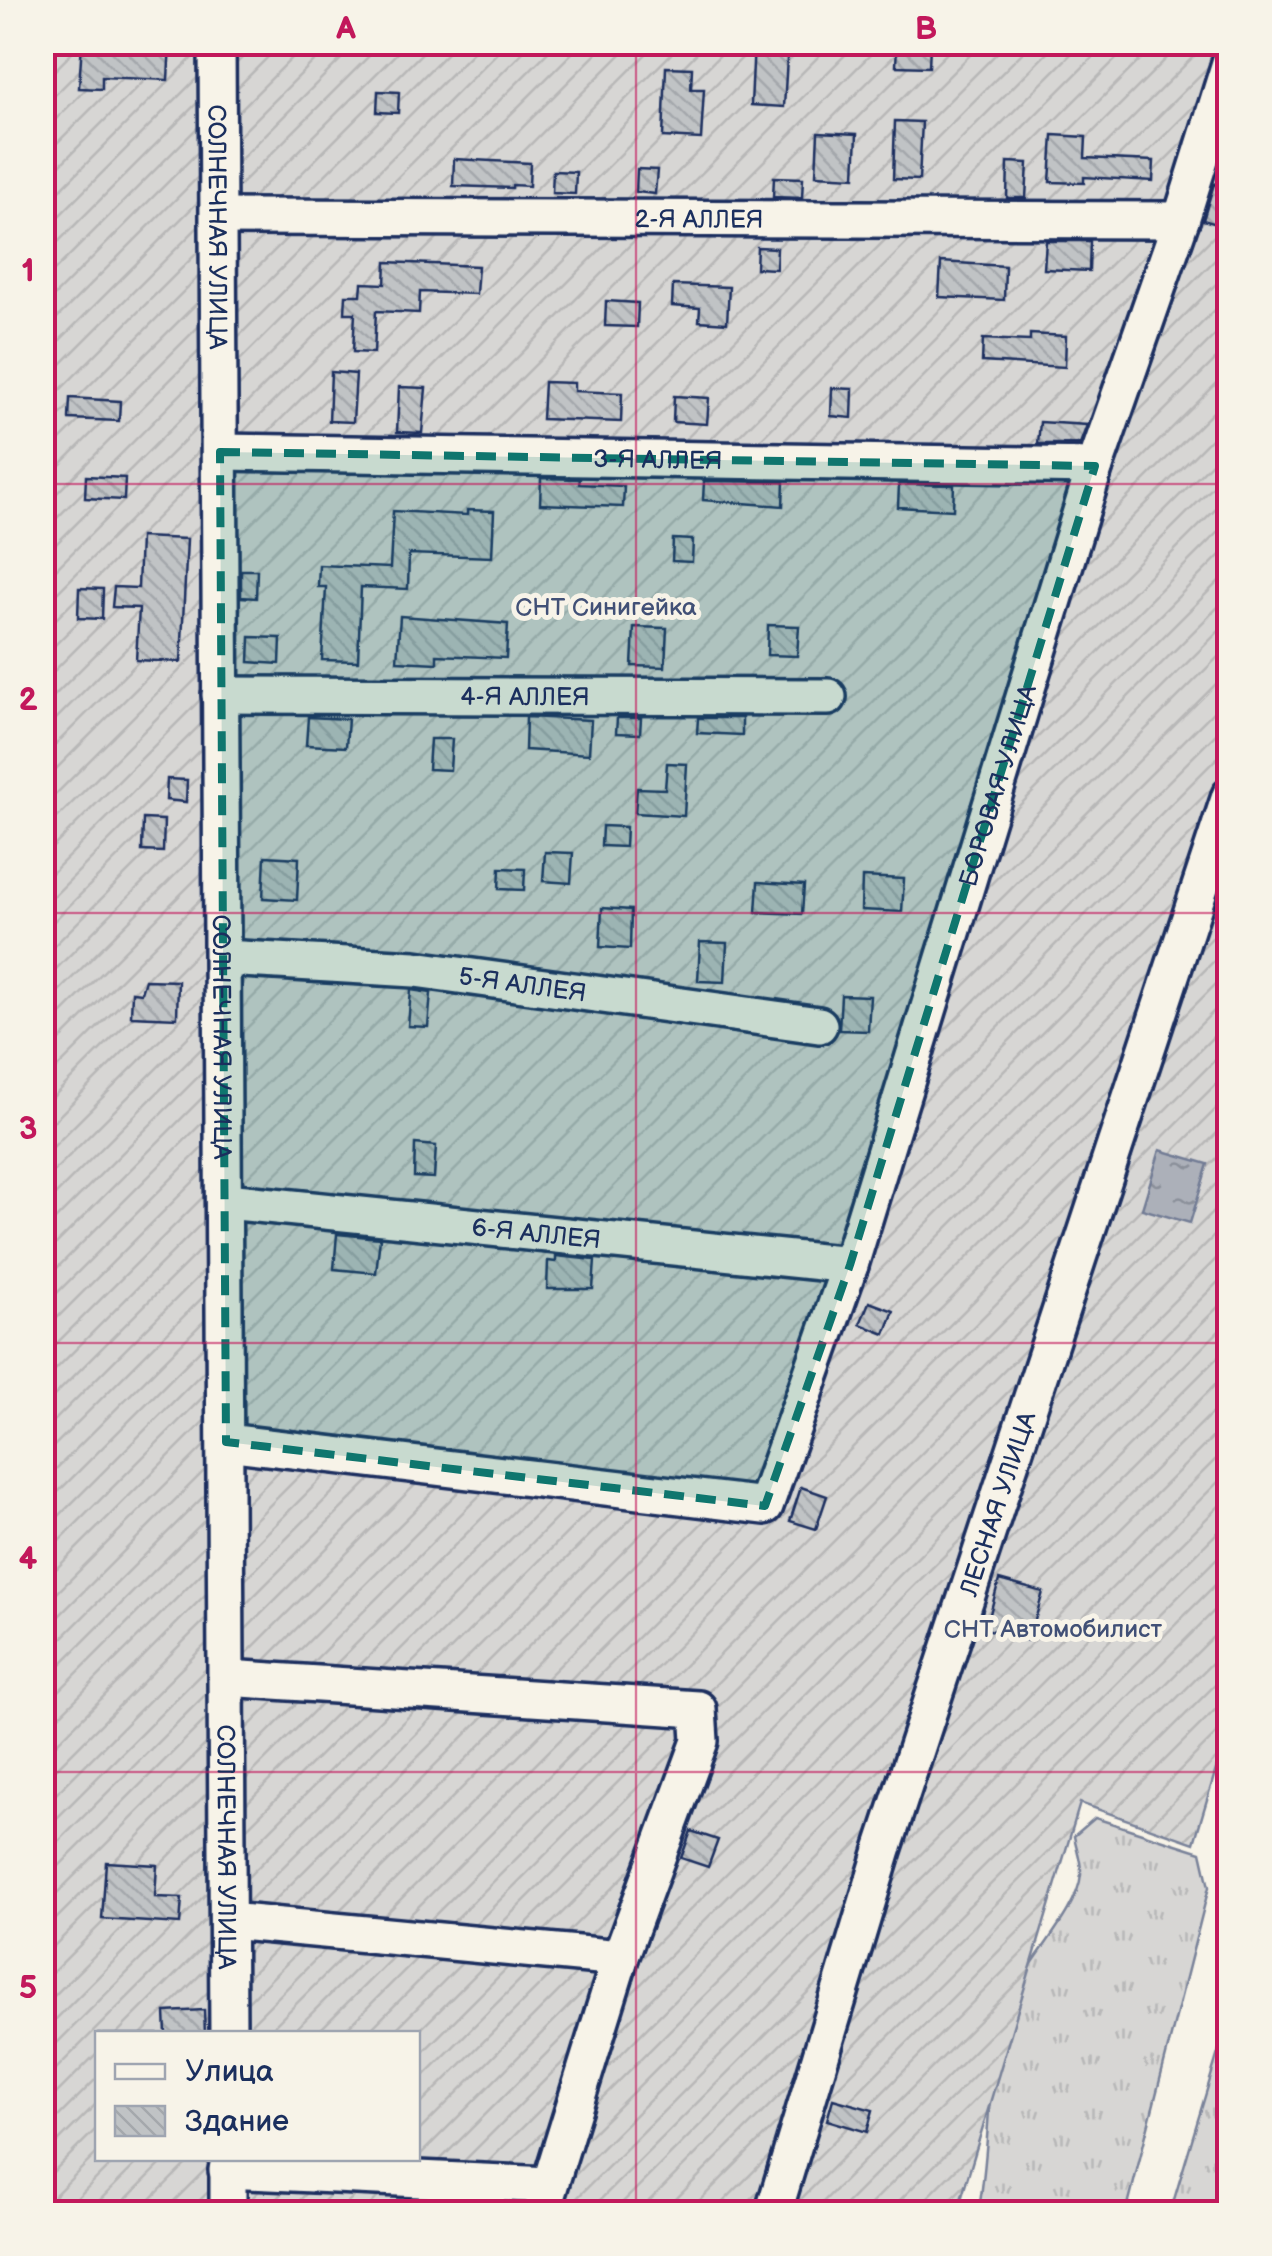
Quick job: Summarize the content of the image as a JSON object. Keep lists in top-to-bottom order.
{
  "streets": {
    "street": [
      "2-Я АЛЛЕЯ",
      "СОЛНЕЧНАЯ УЛИЦА",
      "3-Я АЛЛЕЯ",
      "4-Я АЛЛЕЯ",
      "БОРОВАЯ УЛИЦА",
      "5-Я АЛЛЕЯ",
      "6-Я АЛЛЕЯ",
      "ЛЕСНАЯ УЛИЦА"
    ]
  },
  "crossings": [
    ["2-Я АЛЛЕЯ", "СОЛНЕЧНАЯ УЛИЦА"],
    ["2-Я АЛЛЕЯ", "БОРОВАЯ УЛИЦА"],
    ["СОЛНЕЧНАЯ УЛИЦА", "3-Я АЛЛЕЯ"],
    ["СОЛНЕЧНАЯ УЛИЦА", "4-Я АЛЛЕЯ"],
    ["СОЛНЕЧНАЯ УЛИЦА", "БОРОВАЯ УЛИЦА"],
    ["СОЛНЕЧНАЯ УЛИЦА", "5-Я АЛЛЕЯ"],
    ["СОЛНЕЧНАЯ УЛИЦА", "6-Я АЛЛЕЯ"],
    ["3-Я АЛЛЕЯ", "БОРОВАЯ УЛИЦА"],
    ["БОРОВАЯ УЛИЦА", "6-Я АЛЛЕЯ"]
  ],
  "parks": ["СНТ Синигейка", "СНТ Автомобилист"],
  "legend": ["Улица", "Здание"],
  "grid": {
    "columns": ["A", "B"],
    "rows": [
      "1",
      "2",
      "3",
      "4",
      "5"
    ]
  }
}
